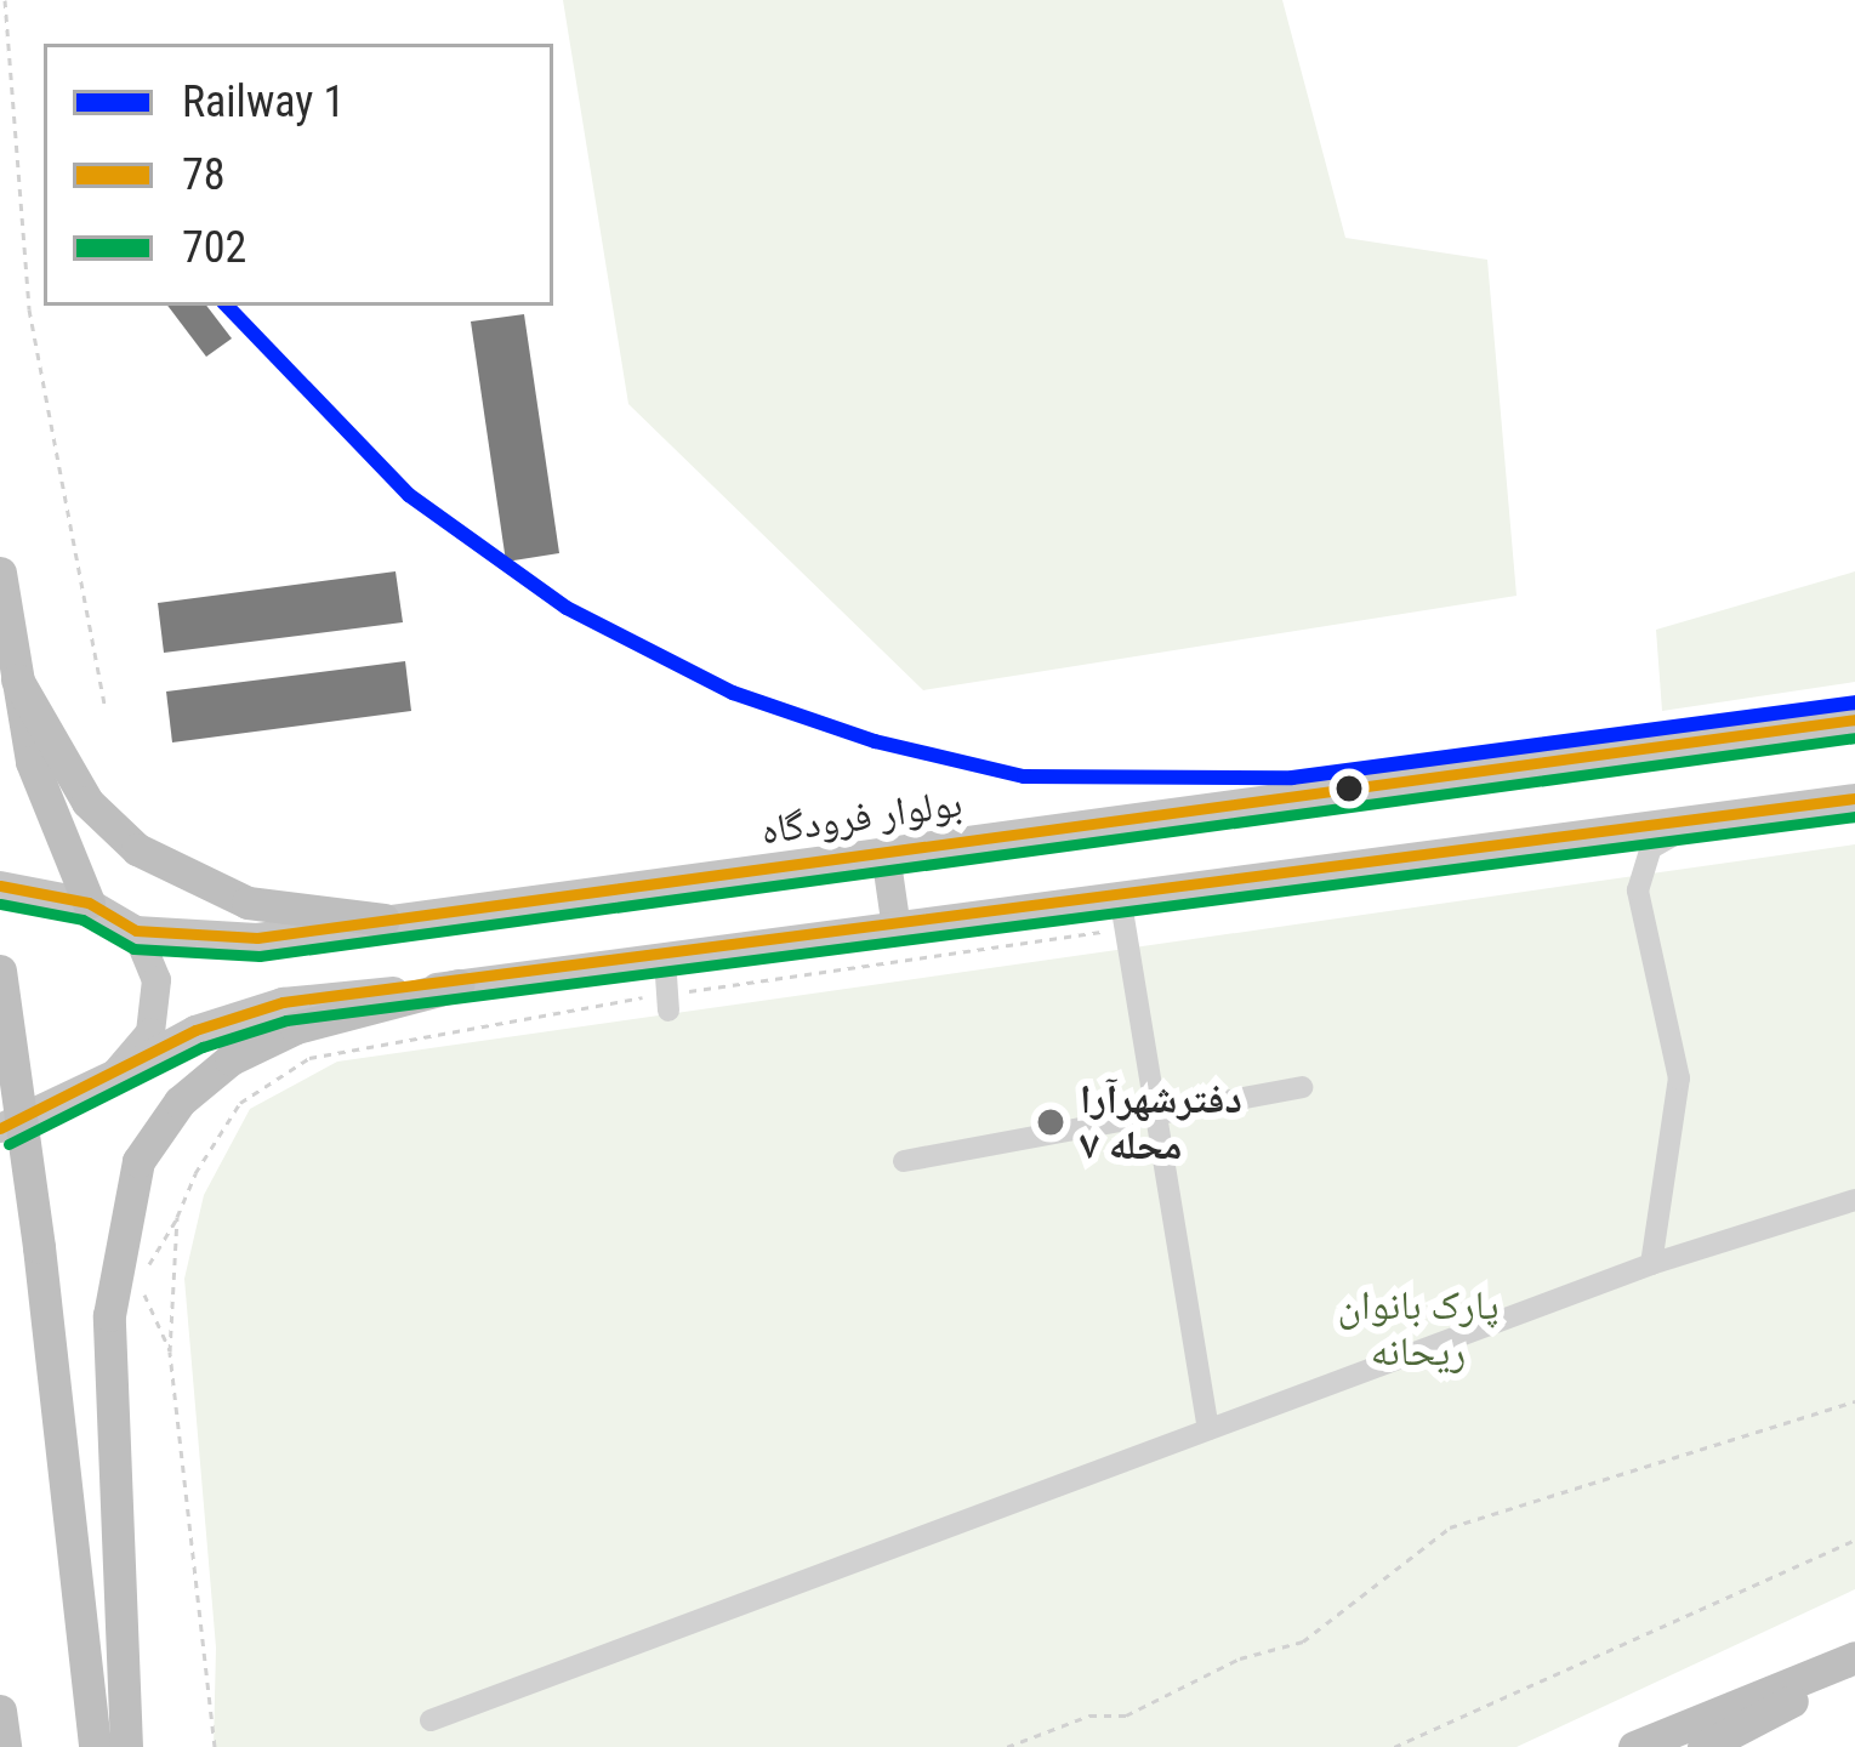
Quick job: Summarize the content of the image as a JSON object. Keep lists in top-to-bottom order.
{
  "streets": {
    "main road": ["بولوار فرودگاه"]
  },
  "parks": ["پارک بانوان ریحانه"],
  "places": ["دفترشهرآرا محله ۷"],
  "lines": ["rail line 1", "transit line 78", "transit line 702"],
  "legend": ["Railway 1", "78", "702"]
}
